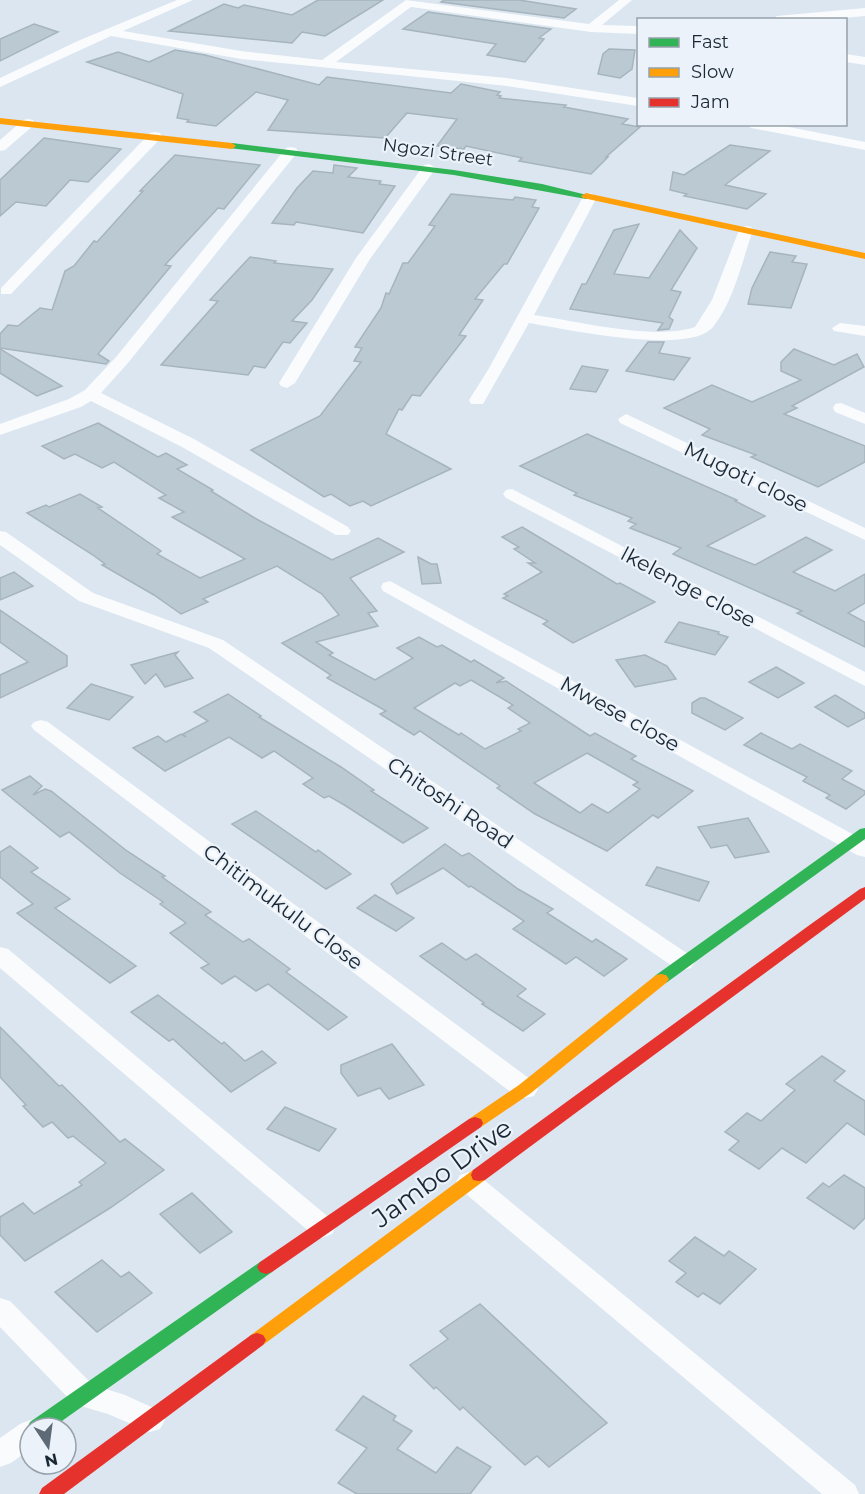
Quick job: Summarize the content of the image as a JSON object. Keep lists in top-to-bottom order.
{
  "streets": {
    "street": [
      "Ngozi Street",
      "Mugoti close",
      "Ikelenge close",
      "Mwese close",
      "Chitoshi Road",
      "Chitimukulu Close",
      "Jambo Drive"
    ]
  },
  "legend": ["Fast", "Slow", "Jam"],
  "north": "bottom"
}
